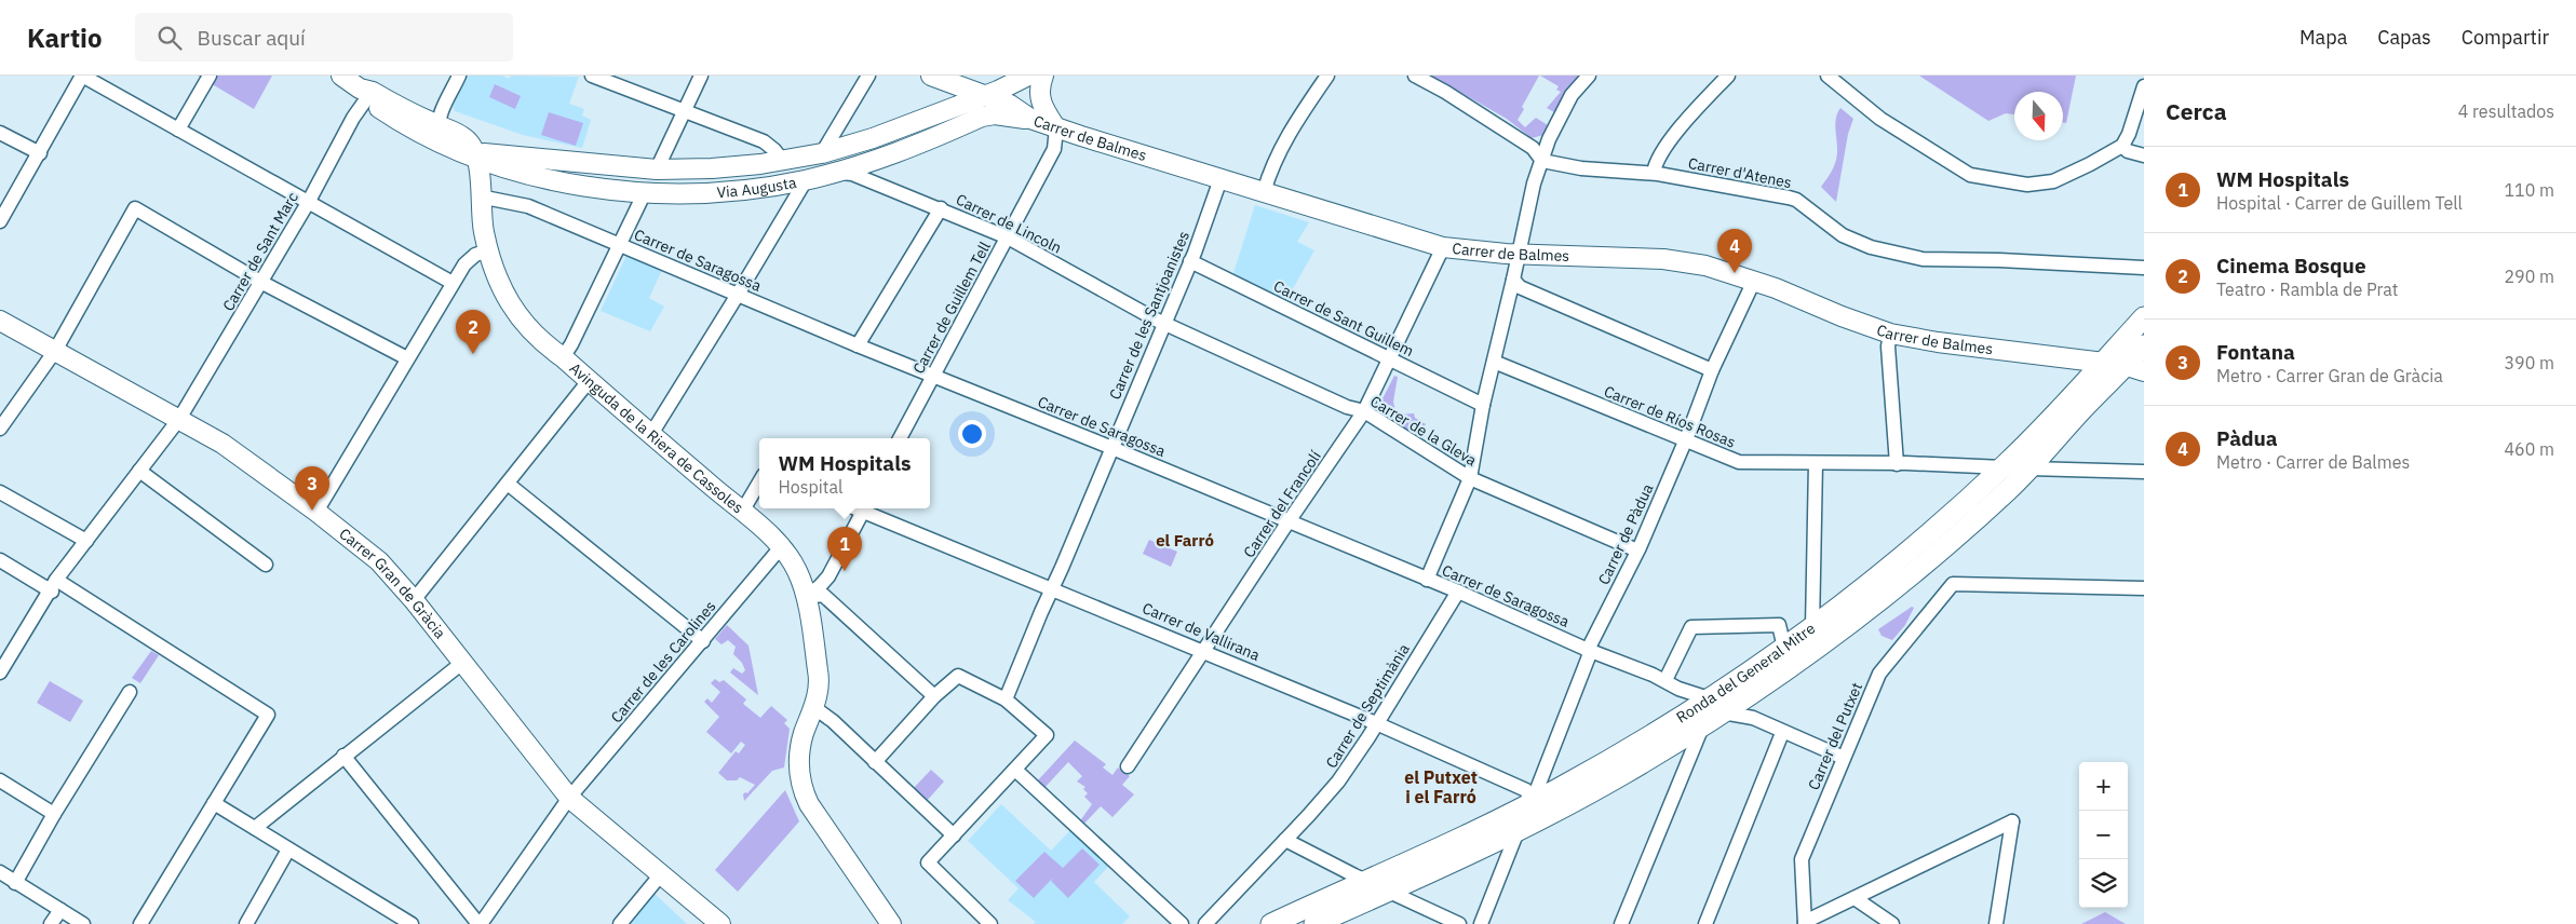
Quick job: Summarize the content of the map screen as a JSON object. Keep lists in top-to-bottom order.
{
  "streets": {
    "main road": [
      "Carrer de Balmes",
      "Via Augusta",
      "Avinguda de la Riera de Cassoles",
      "Carrer Gran de Gràcia",
      "Ronda del General Mitre"
    ],
    "street": [
      "Carrer d'Atenes",
      "Carrer de Lincoln",
      "Carrer de Sant Marc",
      "Carrer de Saragossa",
      "Carrer de Guillem Tell",
      "Carrer de les Santjoanistes",
      "Carrer de Sant Guillem",
      "Carrer de Ríos Rosas",
      "Carrer de la Gleva",
      "Carrer del Francolí",
      "Carrer de Pàdua",
      "Carrer de Vallirana",
      "Carrer de les Carolines",
      "Carrer de Septimània",
      "Carrer del Putxet"
    ]
  },
  "crossings": [
    ["Carrer de Balmes", "Via Augusta"],
    ["Carrer de Balmes", "Carrer de Guillem Tell"],
    ["Carrer de Balmes", "Carrer de les Santjoanistes"],
    ["Carrer de Balmes", "Carrer del Francolí"],
    ["Carrer de Balmes", "Carrer de Pàdua"],
    ["Carrer de Balmes", "Ronda del General Mitre"],
    ["Via Augusta", "Carrer de Sant Marc"],
    ["Via Augusta", "Avinguda de la Riera de Cassoles"],
    ["Carrer de Lincoln", "Carrer de Guillem Tell"],
    ["Carrer de Lincoln", "Carrer de les Santjoanistes"],
    ["Carrer de Lincoln", "Carrer de la Gleva"],
    ["Carrer de Sant Marc", "Carrer Gran de Gràcia"],
    ["Carrer de Saragossa", "Carrer de Guillem Tell"],
    ["Carrer de Saragossa", "Carrer de les Santjoanistes"],
    ["Carrer de Saragossa", "Avinguda de la Riera de Cassoles"],
    ["Carrer de Saragossa", "Carrer del Francolí"],
    ["Carrer de Saragossa", "Carrer de Pàdua"],
    ["Carrer de Saragossa", "Ronda del General Mitre"],
    ["Carrer de Saragossa", "Carrer de Septimània"],
    ["Carrer de Saragossa", "Carrer del Putxet"],
    ["Carrer de les Santjoanistes", "Carrer de Sant Guillem"],
    ["Carrer de les Santjoanistes", "Carrer de la Gleva"],
    ["Carrer de les Santjoanistes", "Carrer de Vallirana"],
    ["Carrer de Sant Guillem", "Carrer del Francolí"],
    ["Carrer de Ríos Rosas", "Carrer de Pàdua"],
    ["Carrer de Ríos Rosas", "Ronda del General Mitre"],
    ["Carrer de la Gleva", "Carrer del Francolí"],
    ["Carrer de la Gleva", "Carrer de Pàdua"],
    ["Avinguda de la Riera de Cassoles", "Carrer de les Carolines"],
    ["Carrer del Francolí", "Carrer de Vallirana"],
    ["Carrer de Pàdua", "Carrer de Vallirana"],
    ["Carrer de Pàdua", "Ronda del General Mitre"],
    ["Carrer Gran de Gràcia", "Carrer de les Carolines"],
    ["Carrer de Vallirana", "Ronda del General Mitre"],
    ["Carrer de Vallirana", "Carrer de Septimània"]
  ],
  "districts": ["el Farró", "el Putxet i el Farró"],
  "north": "bottom",
  "page": {
    "header": "Kartio",
    "search": "Buscar aquí",
    "nav": ["Mapa", "Capas", "Compartir"],
    "heading": ["Cerca", "4 resultados"],
    "list": [
      {
        "mark": "1",
        "name": "WM Hospitals",
        "note": "Hospital · Carrer de Guillem Tell",
        "value": "110 m"
      },
      {
        "mark": "2",
        "name": "Cinema Bosque",
        "note": "Teatro · Rambla de Prat",
        "value": "290 m"
      },
      {
        "mark": "3",
        "name": "Fontana",
        "note": "Metro · Carrer Gran de Gràcia",
        "value": "390 m"
      },
      {
        "mark": "4",
        "name": "Pàdua",
        "note": "Metro · Carrer de Balmes",
        "value": "460 m"
      }
    ],
    "pins": [
      "4",
      "2",
      "3",
      "1"
    ],
    "popup": ["WM Hospitals", "Hospital"],
    "map_buttons": ["+", "−"]
  }
}
